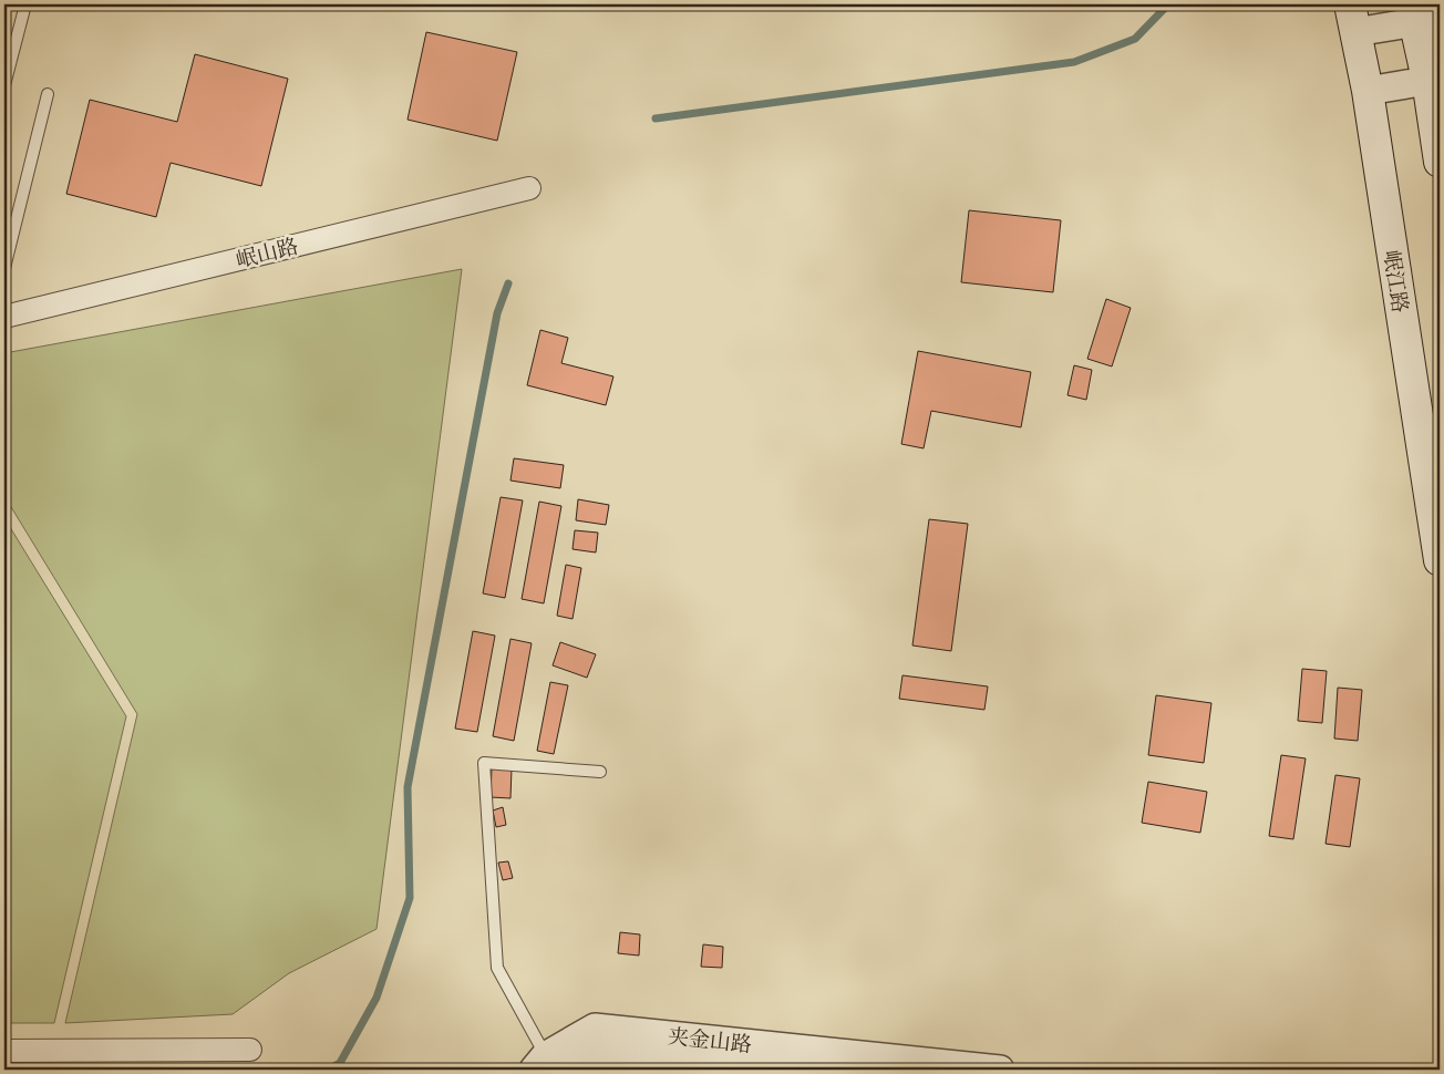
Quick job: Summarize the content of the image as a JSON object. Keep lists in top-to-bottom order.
{
  "streets": {
    "main road": ["岷江路"],
    "street": ["岷山路", "夹金山路"]
  }
}
